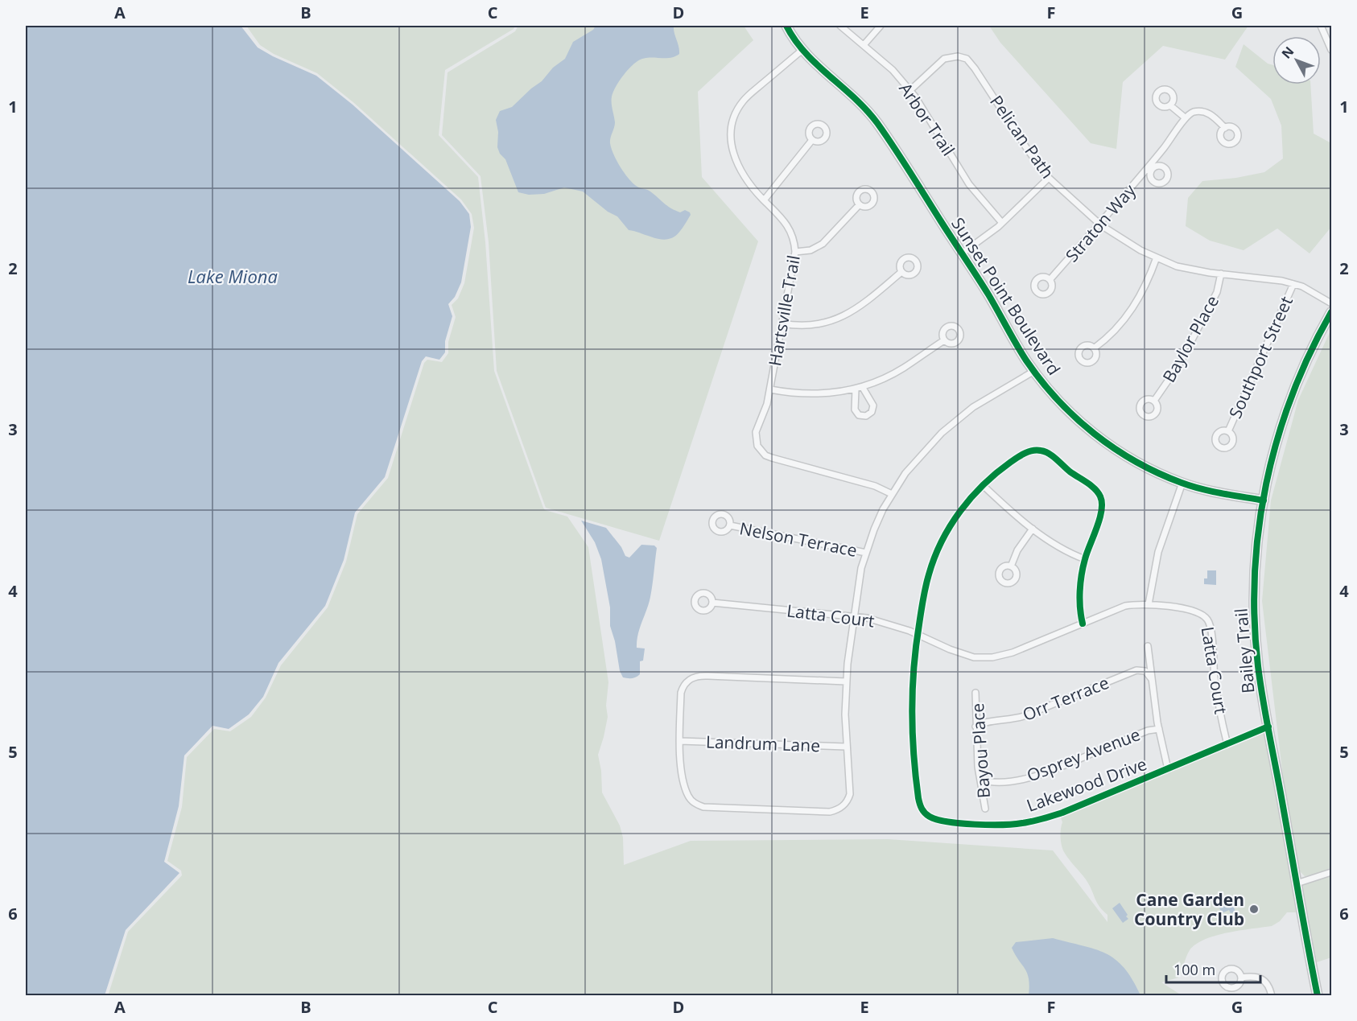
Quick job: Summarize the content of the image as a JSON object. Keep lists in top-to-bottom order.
{
  "streets": {
    "street": [
      "Arbor Trail",
      "Pelican Path",
      "Straton Way",
      "Sunset Point Boulevard",
      "Hartsville Trail",
      "Baylor Place",
      "Southport Street",
      "Nelson Terrace",
      "Latta Court",
      "Bailey Trail",
      "Orr Terrace",
      "Landrum Lane",
      "Bayou Place",
      "Osprey Avenue",
      "Lakewood Drive"
    ]
  },
  "crossings": [
    ["Arbor Trail", "Pelican Path"],
    ["Pelican Path", "Straton Way"],
    ["Pelican Path", "Baylor Place"],
    ["Pelican Path", "Southport Street"],
    ["Sunset Point Boulevard", "Hartsville Trail"],
    ["Sunset Point Boulevard", "Bailey Trail"],
    ["Latta Court", "Lakewood Drive"],
    ["Bailey Trail", "Lakewood Drive"],
    ["Orr Terrace", "Bayou Place"],
    ["Bayou Place", "Osprey Avenue"]
  ],
  "water": ["Lake Miona"],
  "places": ["Cane Garden Country Club"],
  "scale_bar": "100 m",
  "north": "top left",
  "grid": {
    "columns": [
      "A",
      "B",
      "C",
      "D",
      "E",
      "F",
      "G"
    ],
    "rows": [
      "1",
      "2",
      "3",
      "4",
      "5",
      "6"
    ]
  }
}
